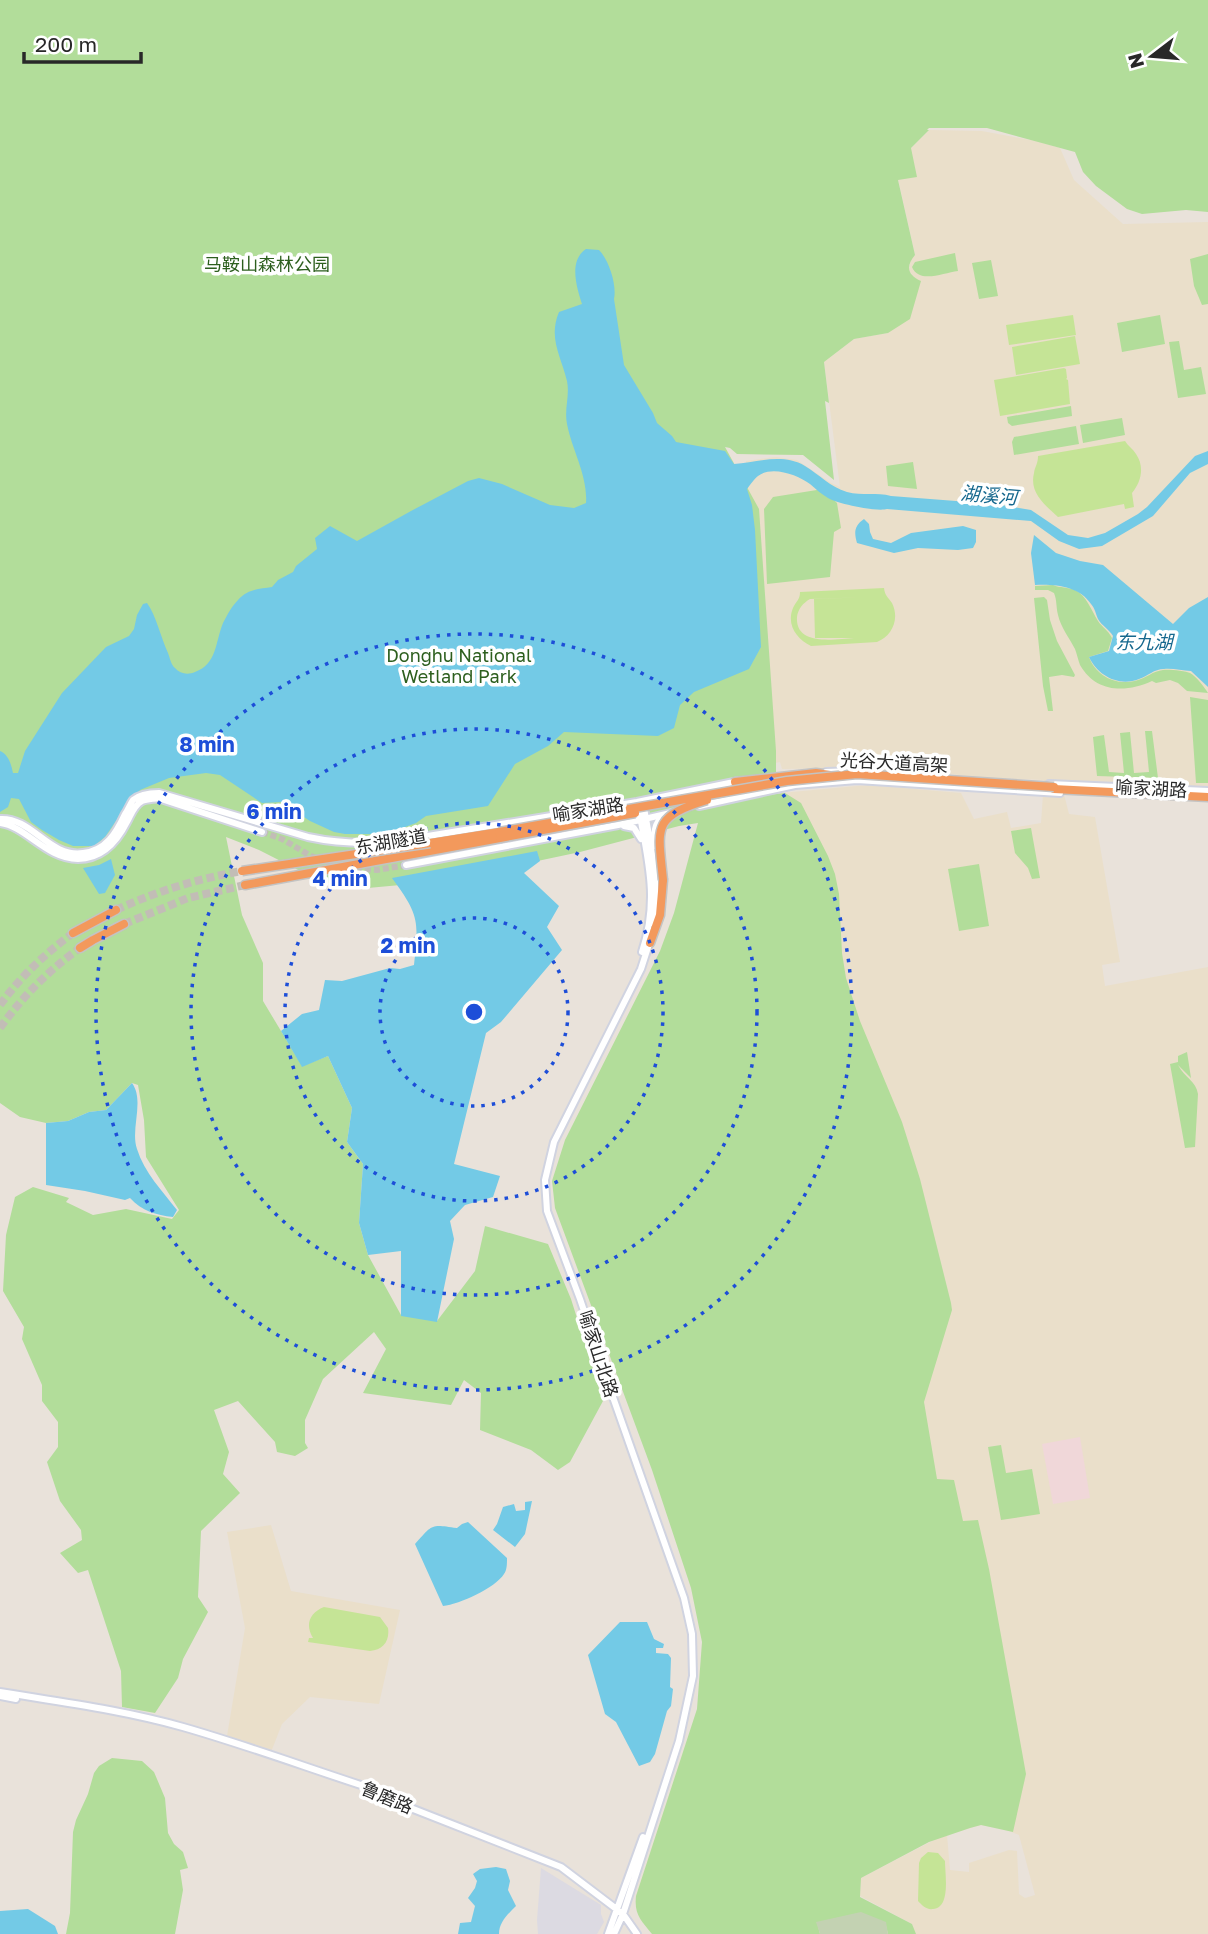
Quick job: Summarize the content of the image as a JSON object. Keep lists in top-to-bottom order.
{
  "streets": {
    "highway": ["光谷大道高架", "东湖隧道"],
    "main road": ["喻家湖路", "喻家山北路", "鲁磨路"]
  },
  "crossings": [
    ["光谷大道高架", "喻家湖路"],
    ["光谷大道高架", "东湖隧道"],
    ["喻家湖路", "东湖隧道"],
    ["喻家湖路", "喻家山北路"],
    ["喻家山北路", "鲁磨路"]
  ],
  "water": ["湖溪河", "东九湖"],
  "parks": ["马鞍山森林公园", "Donghu National Wetland Park"],
  "scale_bar": "200 m",
  "north": "left",
  "rings": [
    "8 min",
    "6 min",
    "4 min",
    "2 min"
  ]
}
